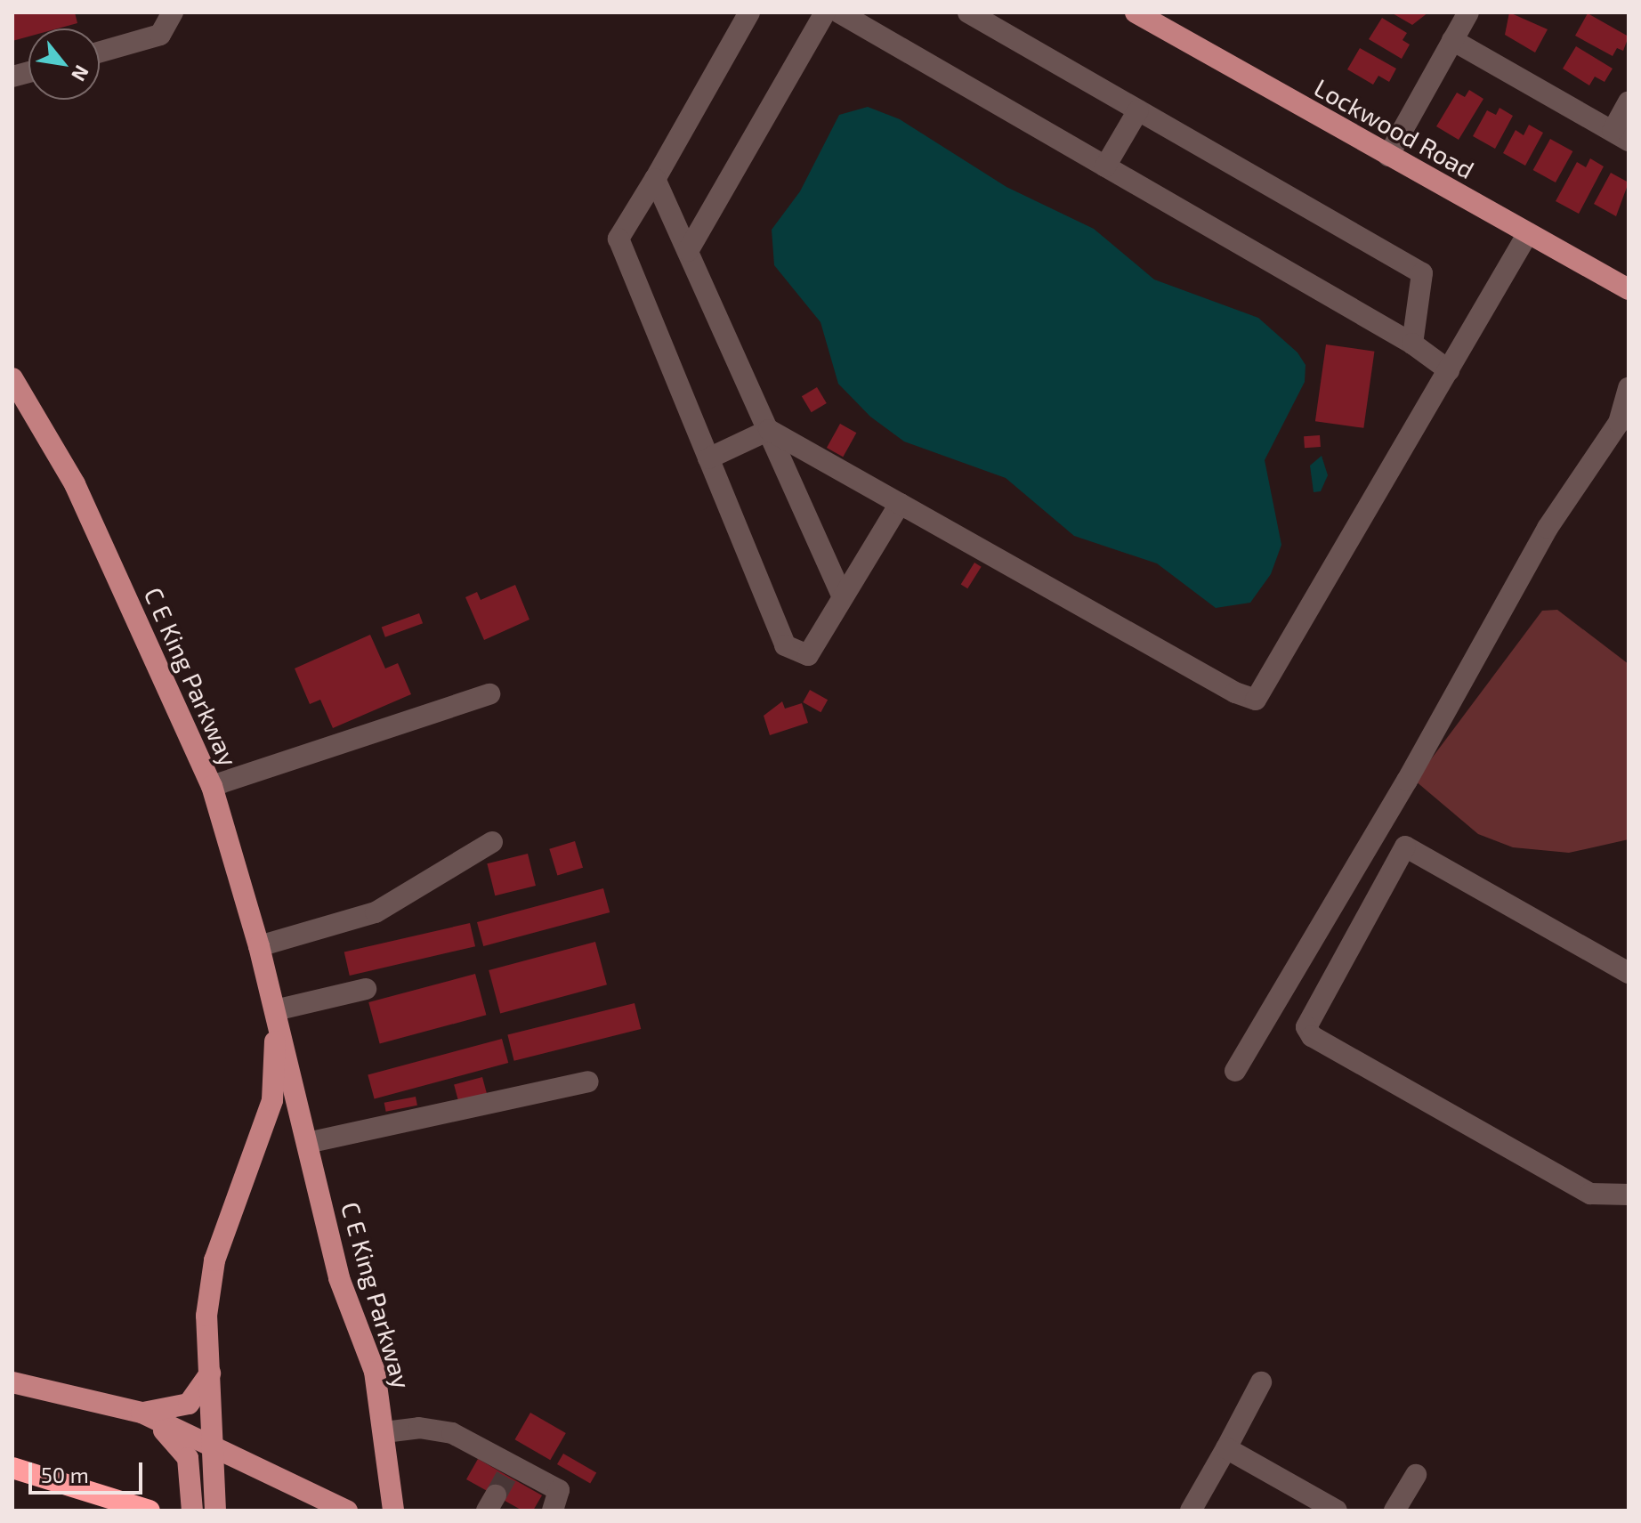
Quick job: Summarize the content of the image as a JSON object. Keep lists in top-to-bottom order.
{
  "streets": {
    "main road": ["Lockwood Road", "C E King Parkway"]
  },
  "scale_bar": "50 m",
  "north": "bottom right"
}
